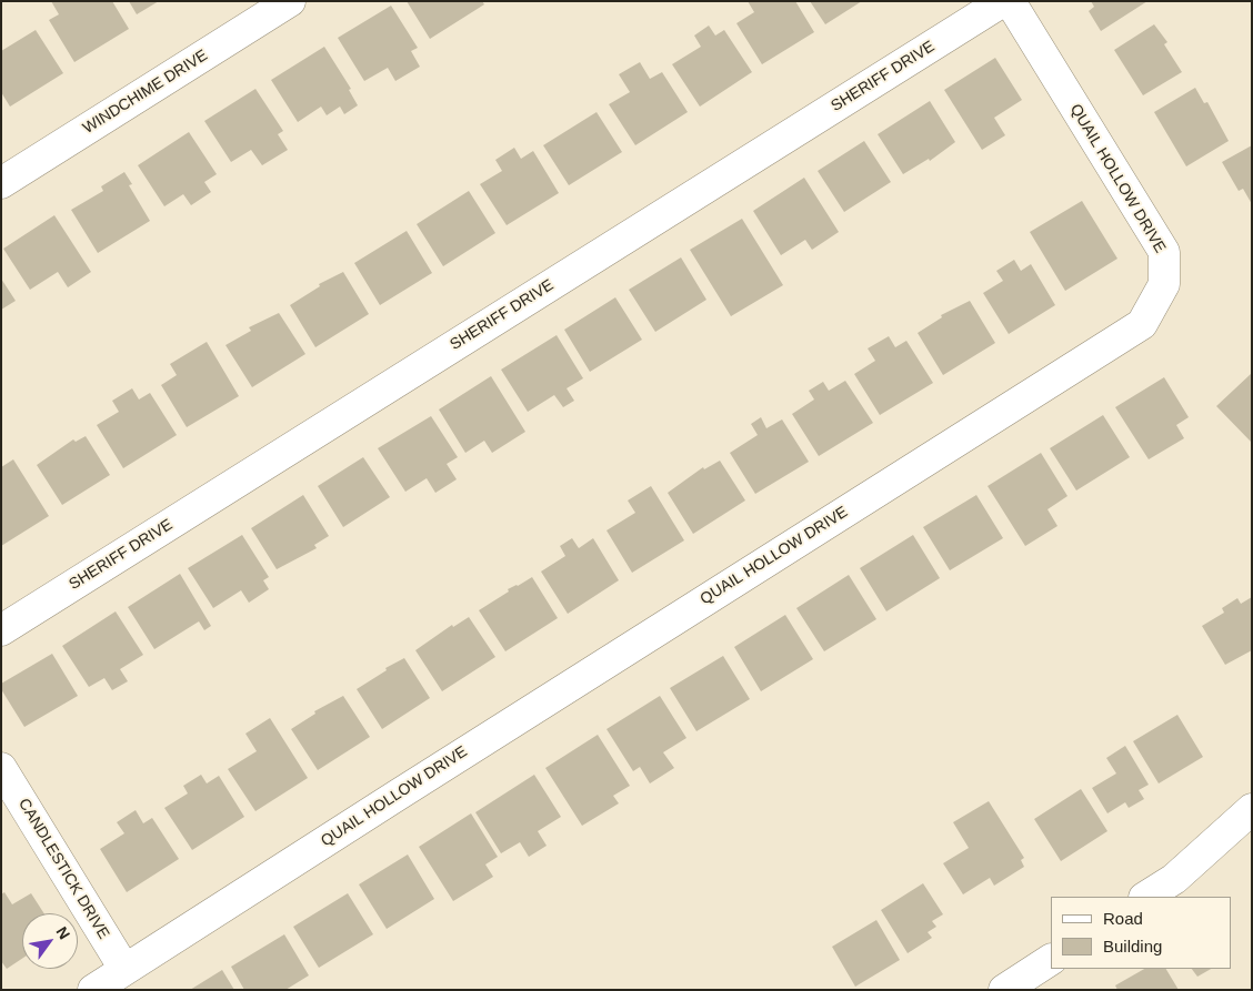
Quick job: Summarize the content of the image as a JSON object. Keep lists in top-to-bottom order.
{
  "streets": {
    "street": [
      "SHERIFF DRIVE",
      "WINDCHIME DRIVE",
      "QUAIL HOLLOW DRIVE",
      "CANDLESTICK DRIVE"
    ]
  },
  "crossings": [
    ["QUAIL HOLLOW DRIVE", "CANDLESTICK DRIVE"]
  ],
  "legend": ["Road", "Building"],
  "north": "top right"
}
